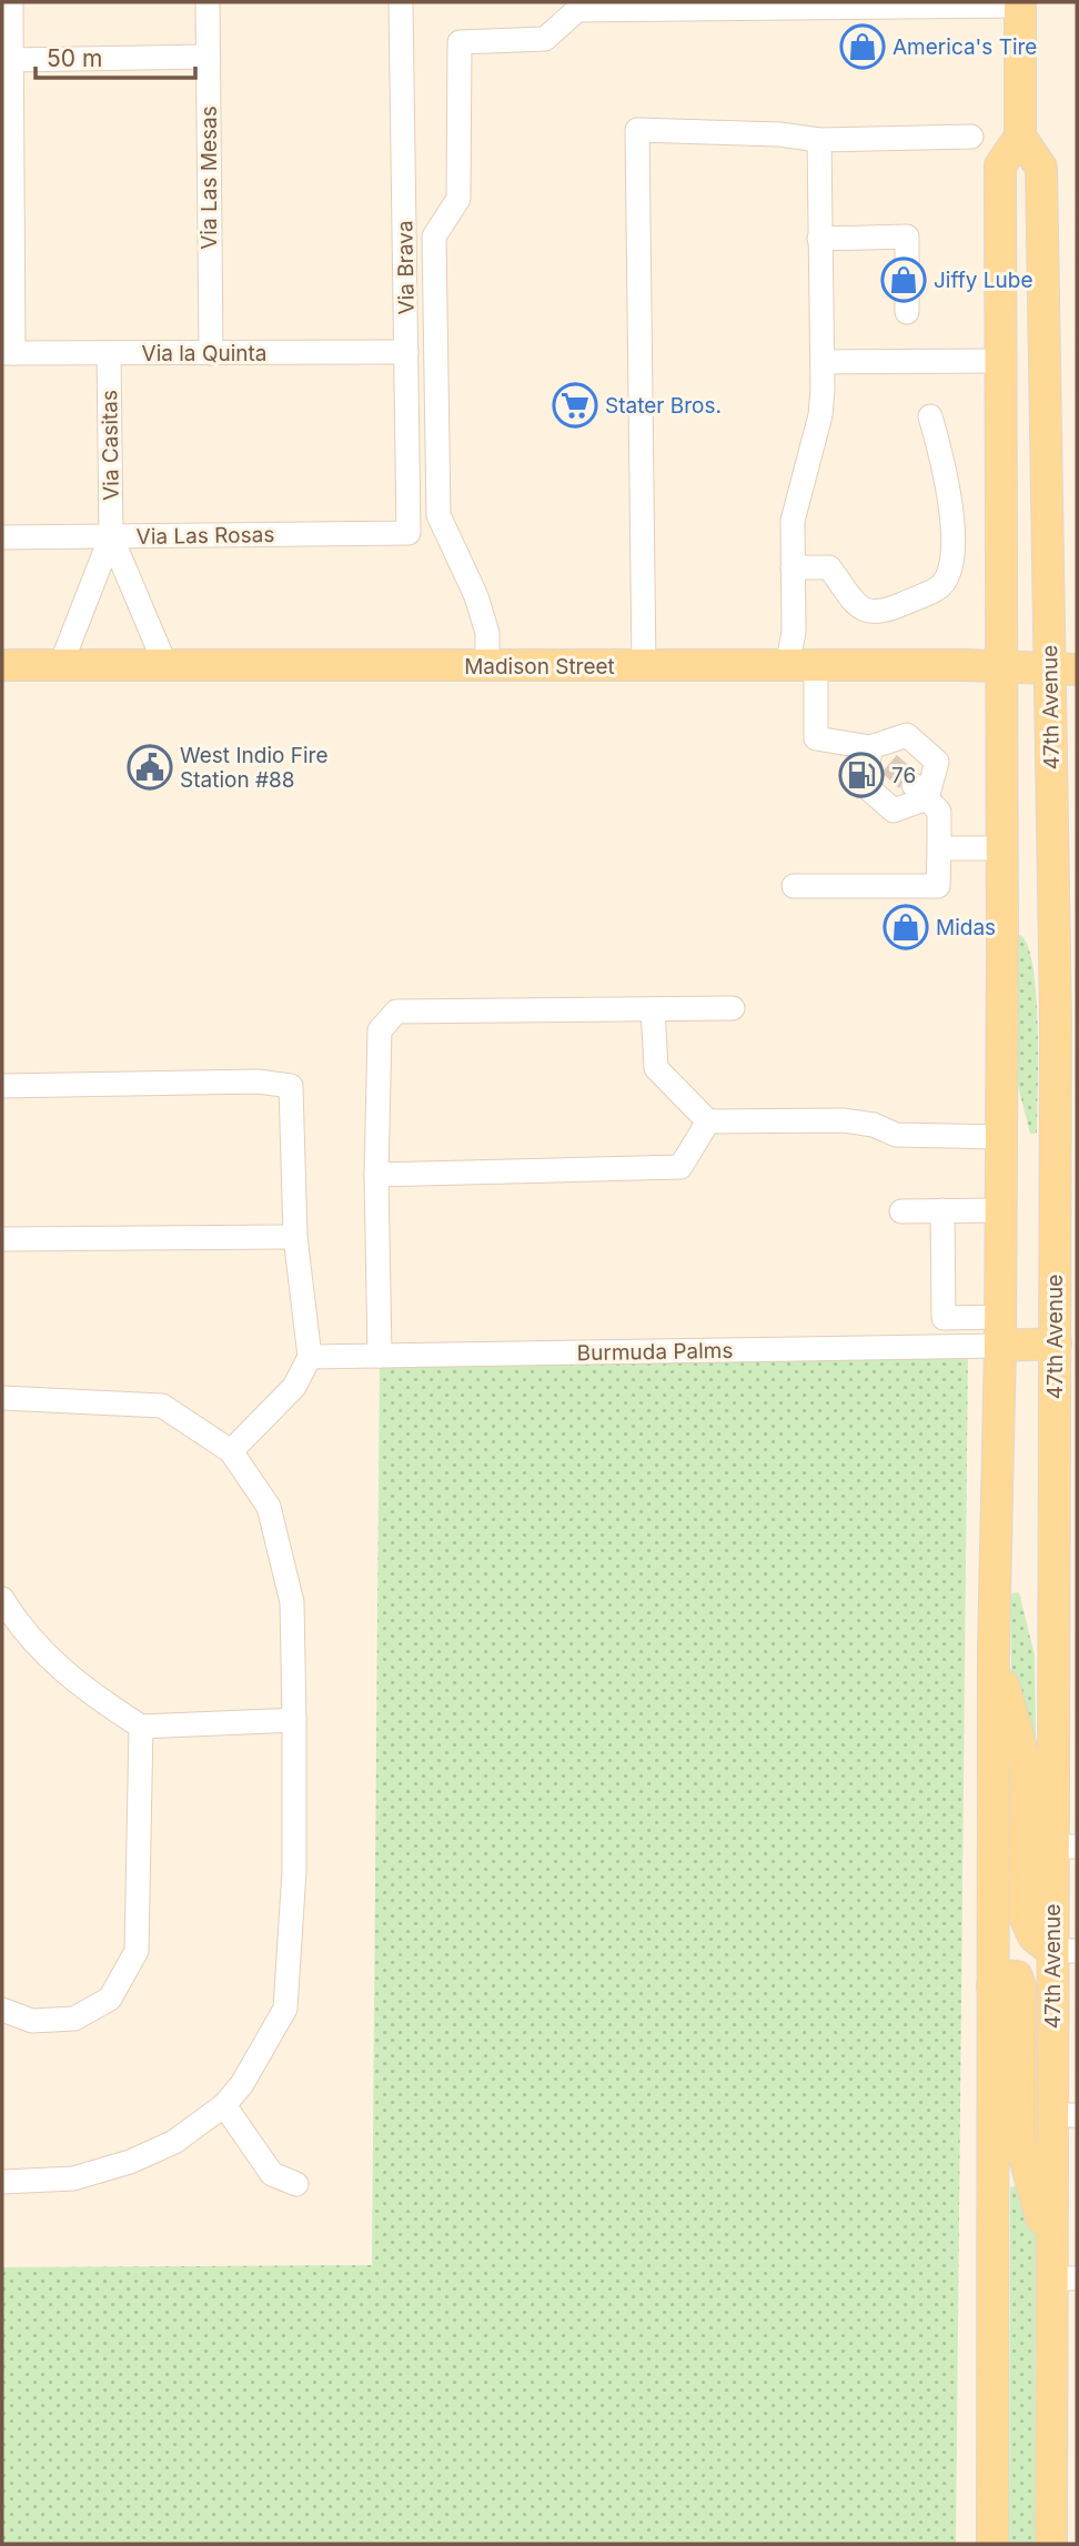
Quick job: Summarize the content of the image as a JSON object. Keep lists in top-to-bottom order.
{
  "streets": {
    "main road": ["Madison Street", "47th Avenue"],
    "lane": [
      "Via Las Mesas",
      "Via Brava",
      "Via la Quinta",
      "Via Casitas",
      "Via Las Rosas",
      "Burmuda Palms"
    ]
  },
  "crossings": [
    ["Via Las Mesas", "Via la Quinta"],
    ["Via Brava", "Via la Quinta"],
    ["Via Brava", "Via Las Rosas"],
    ["Via la Quinta", "Via Casitas"],
    ["Via Casitas", "Via Las Rosas"],
    ["Via Casitas", "Madison Street"],
    ["Madison Street", "47th Avenue"]
  ],
  "places": {
    "shop": ["America's Tire", "Jiffy Lube", "Midas"],
    "supermarket": ["Stater Bros."],
    "public building": ["West Indio Fire Station #88"],
    "fuel station": ["76"]
  },
  "scale_bar": "50 m"
}
